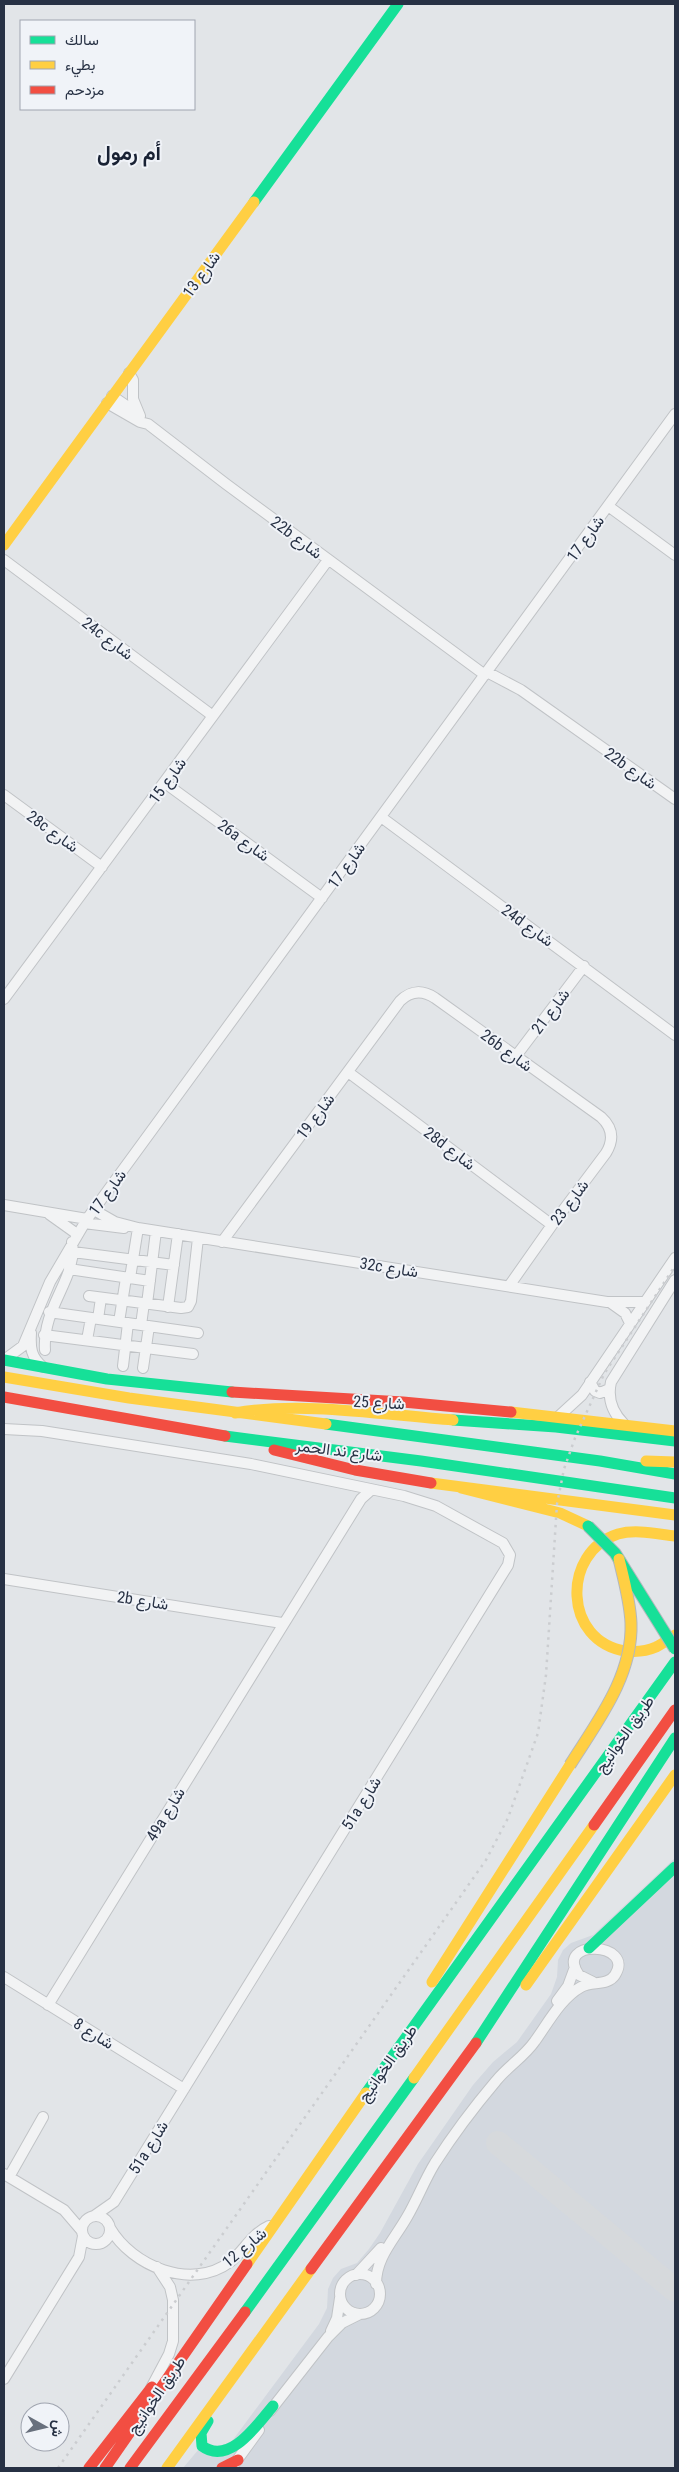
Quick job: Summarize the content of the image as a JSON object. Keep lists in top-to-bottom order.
{
  "streets": {
    "main road": [
      "شارع 13",
      "شارع 25",
      "شارع ند الحمر",
      "طريق الخوانيج"
    ],
    "street": [
      "22b شارع",
      "شارع 17",
      "24c شارع",
      "شارع 15",
      "28c شارع",
      "26a شارع",
      "24d شارع",
      "شارع 21",
      "26b شارع",
      "شارع 19",
      "28d شارع",
      "شارع 23",
      "32c شارع",
      "2b شارع",
      "51a شارع",
      "49a شارع",
      "شارع 8",
      "شارع 12"
    ]
  },
  "crossings": [
    ["شارع 13", "22b شارع"],
    ["22b شارع", "شارع 17"],
    ["22b شارع", "شارع 15"],
    ["شارع 17", "26a شارع"],
    ["شارع 17", "24d شارع"],
    ["شارع 17", "32c شارع"],
    ["شارع 17", "شارع 25"],
    ["24c شارع", "شارع 15"],
    ["شارع 15", "28c شارع"],
    ["شارع 15", "26a شارع"],
    ["24d شارع", "شارع 21"],
    ["شارع 21", "26b شارع"],
    ["26b شارع", "شارع 19"],
    ["26b شارع", "شارع 23"],
    ["شارع 19", "28d شارع"],
    ["شارع 19", "32c شارع"],
    ["28d شارع", "شارع 23"],
    ["شارع 23", "32c شارع"],
    ["2b شارع", "49a شارع"],
    ["طريق الخوانيج", "شارع 12"],
    ["51a شارع", "49a شارع"],
    ["51a شارع", "شارع 8"],
    ["51a شارع", "شارع 12"],
    ["49a شارع", "شارع 8"]
  ],
  "districts": ["أم رمول"],
  "legend": ["سالك", "بطيء", "مزدحم"],
  "north": "right"
}
